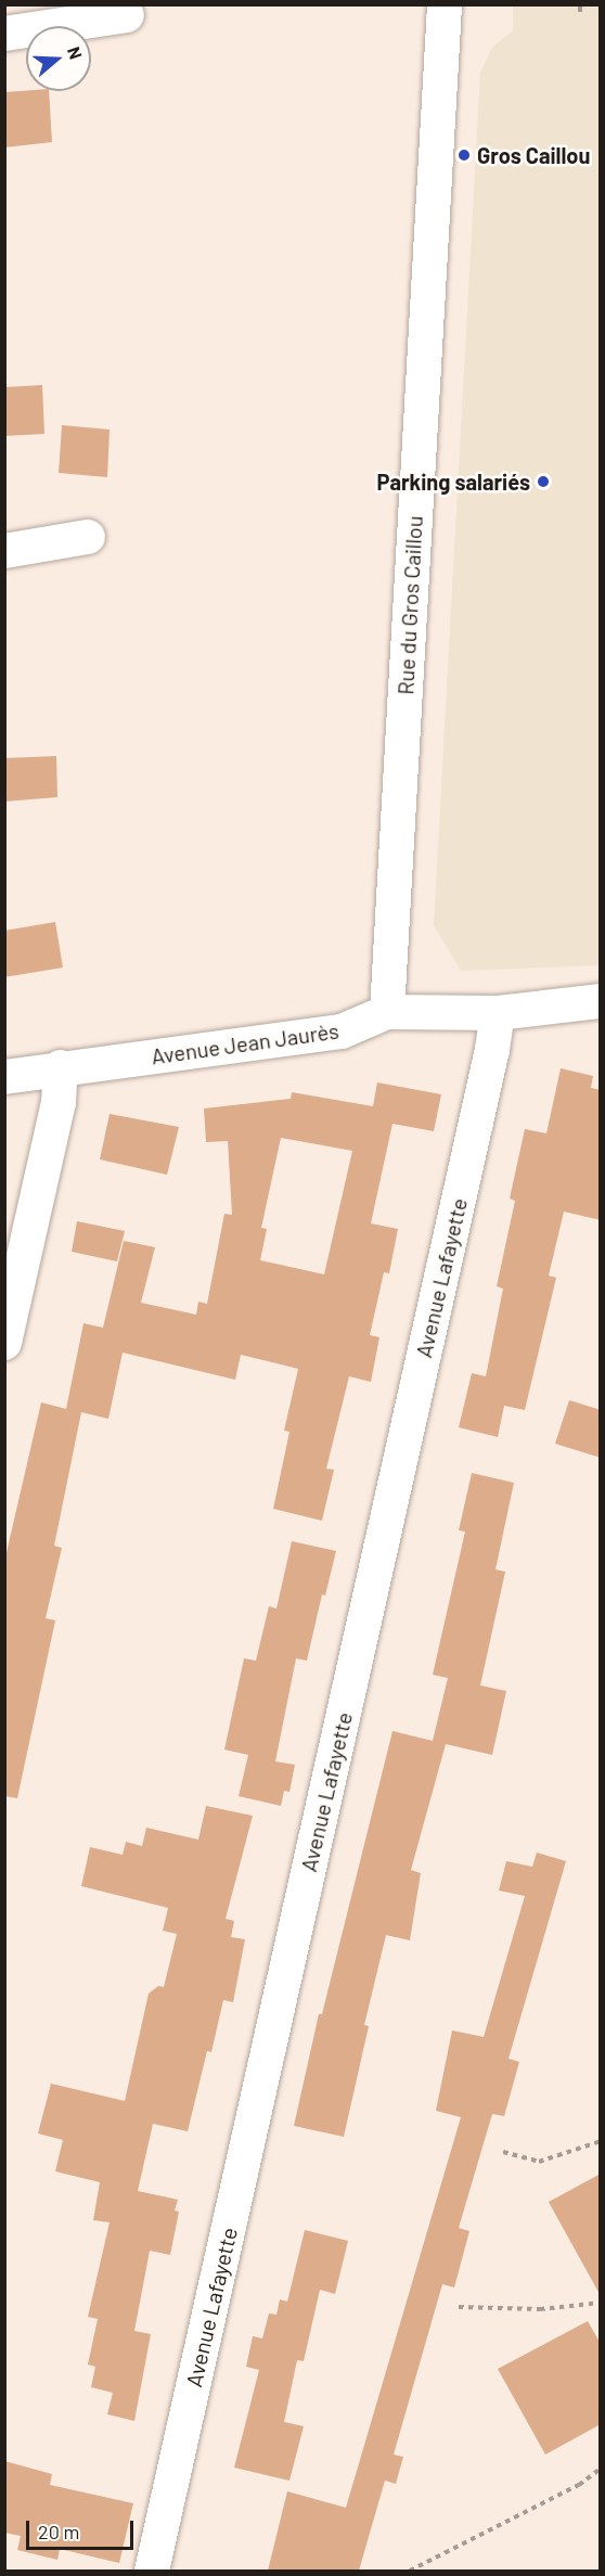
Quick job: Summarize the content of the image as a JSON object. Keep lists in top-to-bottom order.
{
  "streets": {
    "street": ["Rue du Gros Caillou", "Avenue Jean Jaurès", "Avenue Lafayette"]
  },
  "crossings": [
    ["Rue du Gros Caillou", "Avenue Jean Jaurès"],
    ["Avenue Jean Jaurès", "Avenue Lafayette"]
  ],
  "places": ["Gros Caillou", "Parking salariés"],
  "scale_bar": "20 m",
  "north": "right"
}
